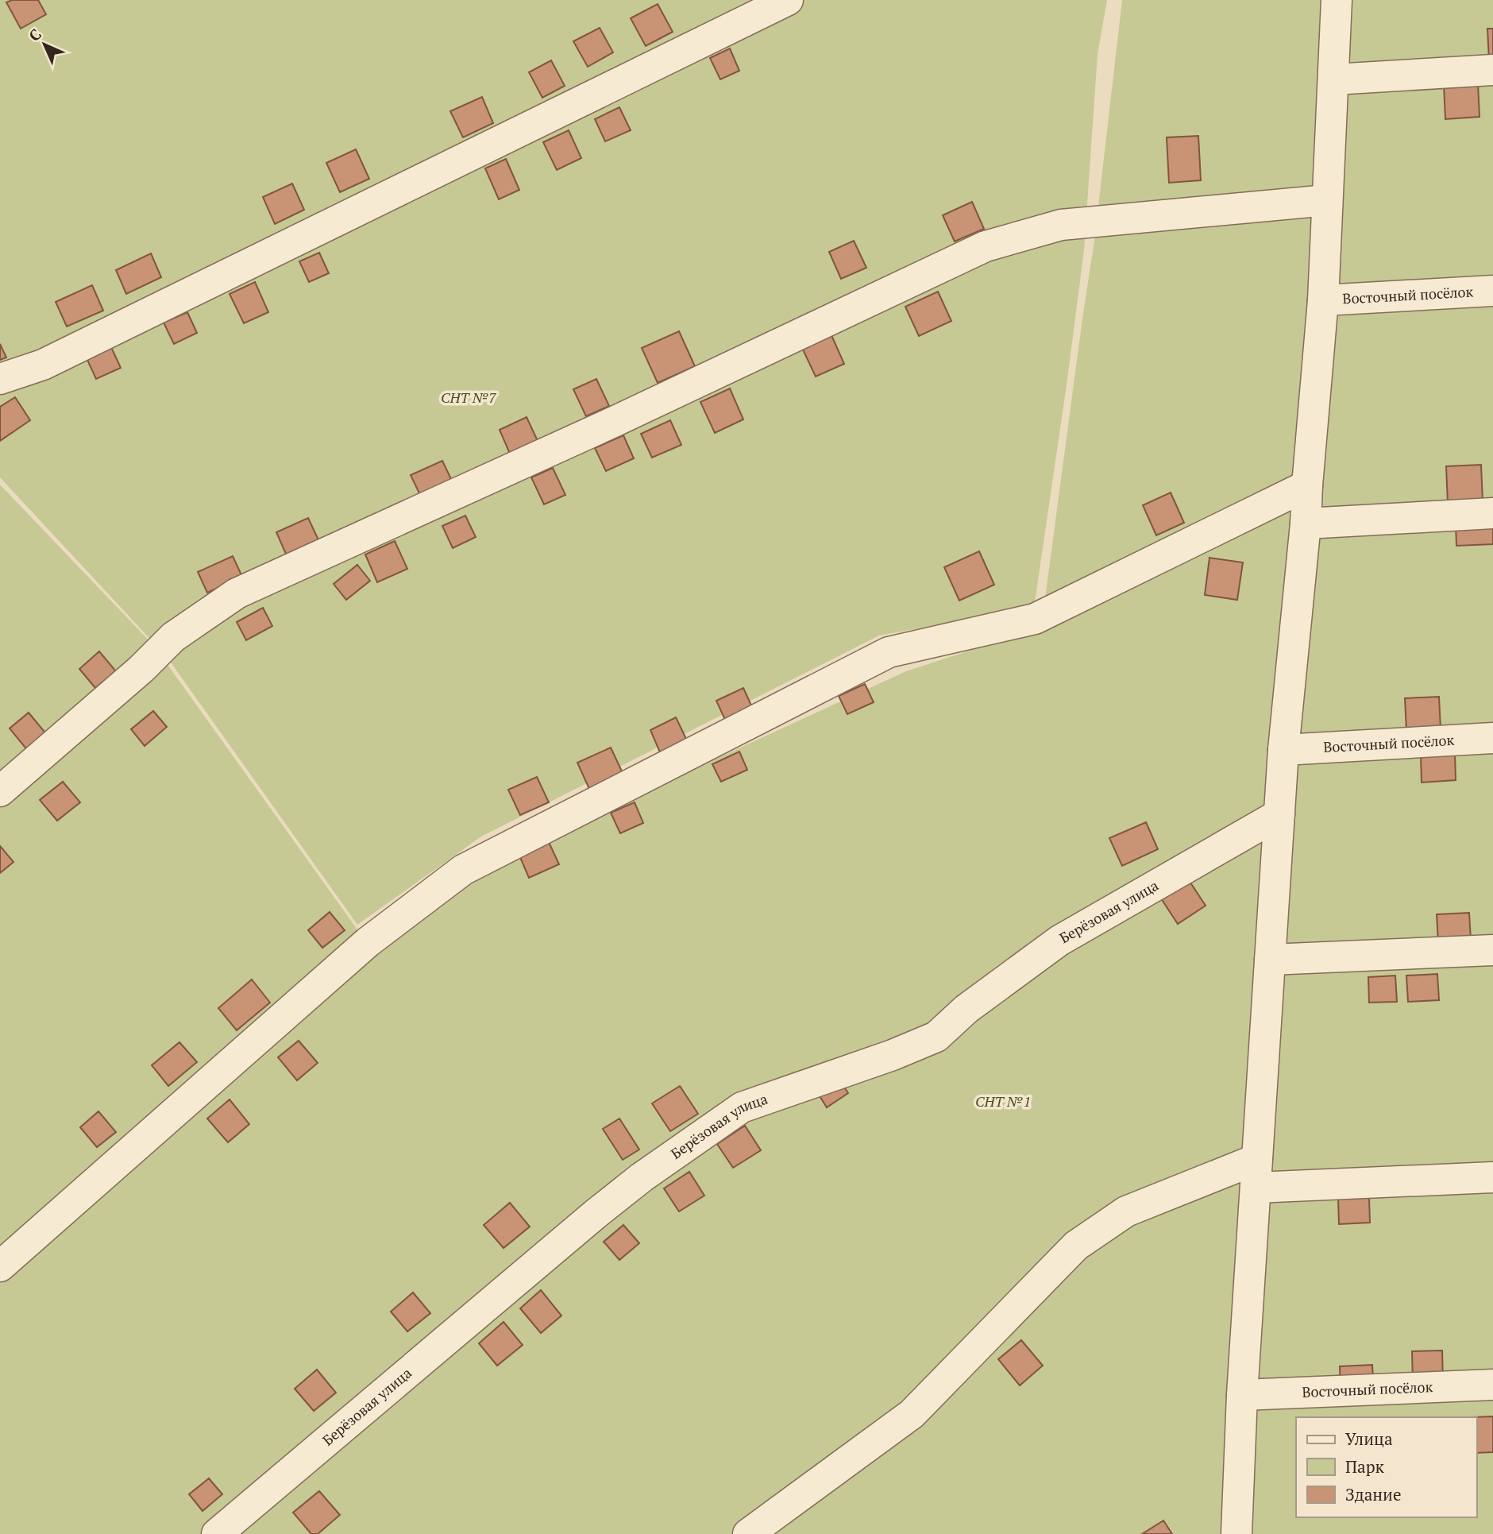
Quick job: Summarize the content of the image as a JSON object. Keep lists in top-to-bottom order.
{
  "streets": {
    "street": ["Восточный посёлок", "Берёзовая улица"]
  },
  "parks": ["СНТ №7", "СНТ №1"],
  "legend": ["Улица", "Парк", "Здание"],
  "north": "top left"
}
